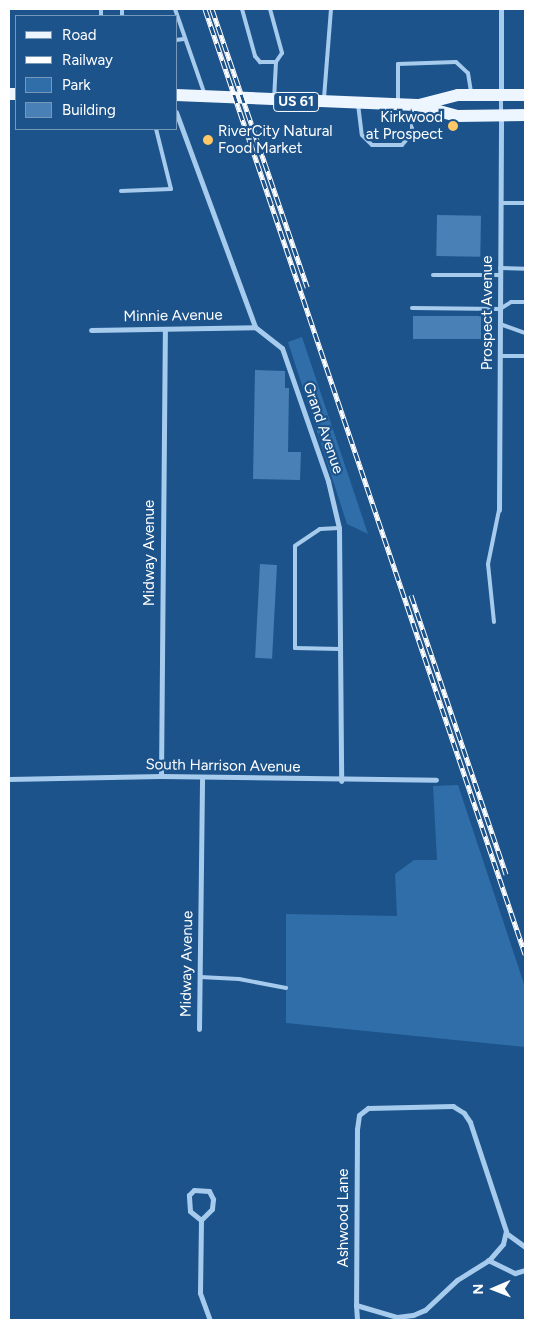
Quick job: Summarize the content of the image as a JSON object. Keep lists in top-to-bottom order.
{
  "streets": {
    "main road": ["US 61"],
    "street": [
      "Prospect Avenue",
      "Minnie Avenue",
      "Grand Avenue",
      "Midway Avenue",
      "South Harrison Avenue",
      "Ashwood Lane"
    ]
  },
  "crossings": [
    ["US 61", "Prospect Avenue"],
    ["Minnie Avenue", "Grand Avenue"],
    ["Minnie Avenue", "Midway Avenue"],
    ["Grand Avenue", "South Harrison Avenue"],
    ["Midway Avenue", "South Harrison Avenue"]
  ],
  "places": ["Kirkwood at Prospect", "RiverCity Natural Food Market"],
  "legend": [
    "Road",
    "Railway",
    "Park",
    "Building"
  ],
  "north": "left"
}
